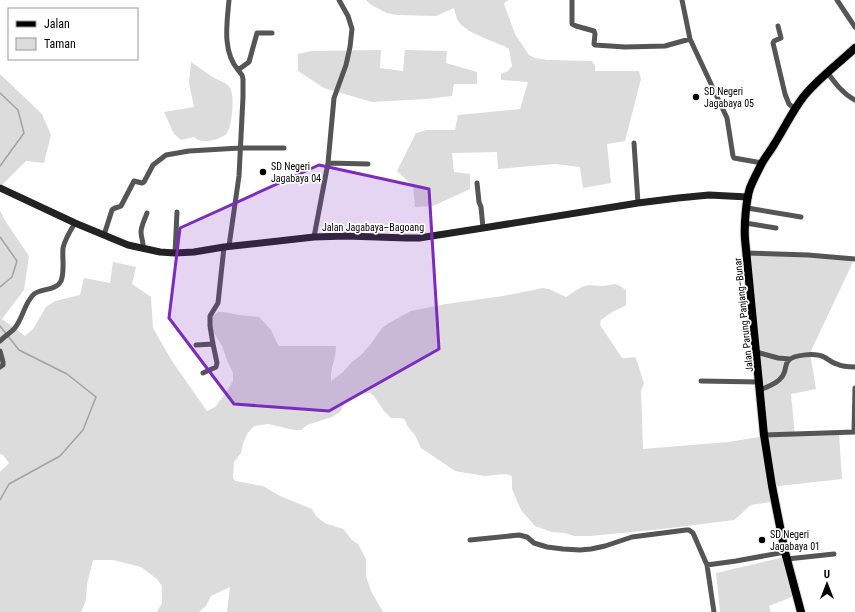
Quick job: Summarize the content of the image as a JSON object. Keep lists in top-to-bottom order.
{
  "streets": {
    "main road": ["Jalan Parung Panjang–Bunar"],
    "street": ["Jalan Jagabaya–Bagoang"]
  },
  "crossings": [
    ["Jalan Jagabaya–Bagoang", "Jalan Parung Panjang–Bunar"]
  ],
  "places": ["SD Negeri Jagabaya 05", "SD Negeri Jagabaya 04", "SD Negeri Jagabaya 01"],
  "legend": ["Jalan", "Taman"],
  "north": "top"
}
